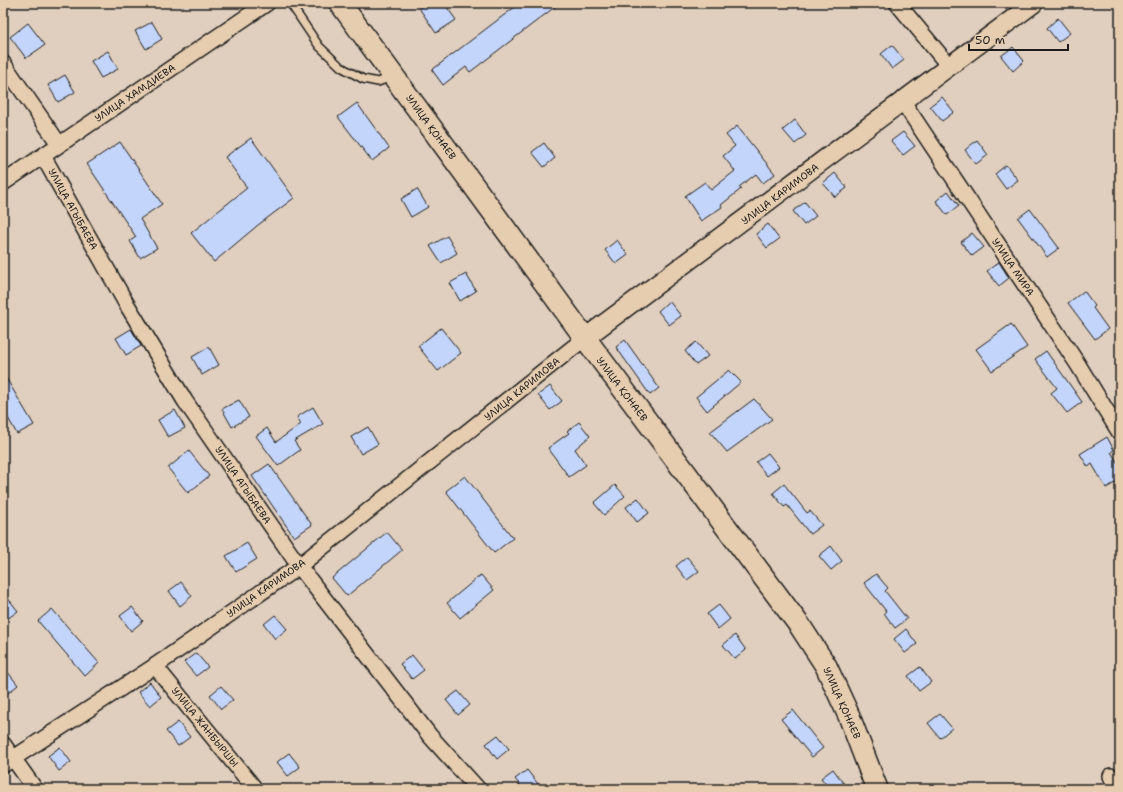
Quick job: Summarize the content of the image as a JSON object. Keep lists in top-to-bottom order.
{
  "streets": {
    "main road": ["УЛИЦА ҚОНАЕВ"],
    "street": [
      "УЛИЦА ХАМДИЕВА",
      "УЛИЦА КАРИМОВА",
      "УЛИЦА АГЫБАЕВА",
      "УЛИЦА МИРА",
      "УЛИЦА ЖАНБЫРШЫ"
    ]
  },
  "crossings": [
    ["УЛИЦА ХАМДИЕВА", "УЛИЦА АГЫБАЕВА"],
    ["УЛИЦА ҚОНАЕВ", "УЛИЦА КАРИМОВА"],
    ["УЛИЦА КАРИМОВА", "УЛИЦА АГЫБАЕВА"],
    ["УЛИЦА КАРИМОВА", "УЛИЦА МИРА"],
    ["УЛИЦА КАРИМОВА", "УЛИЦА ЖАНБЫРШЫ"]
  ],
  "scale_bar": "50 m"
}
